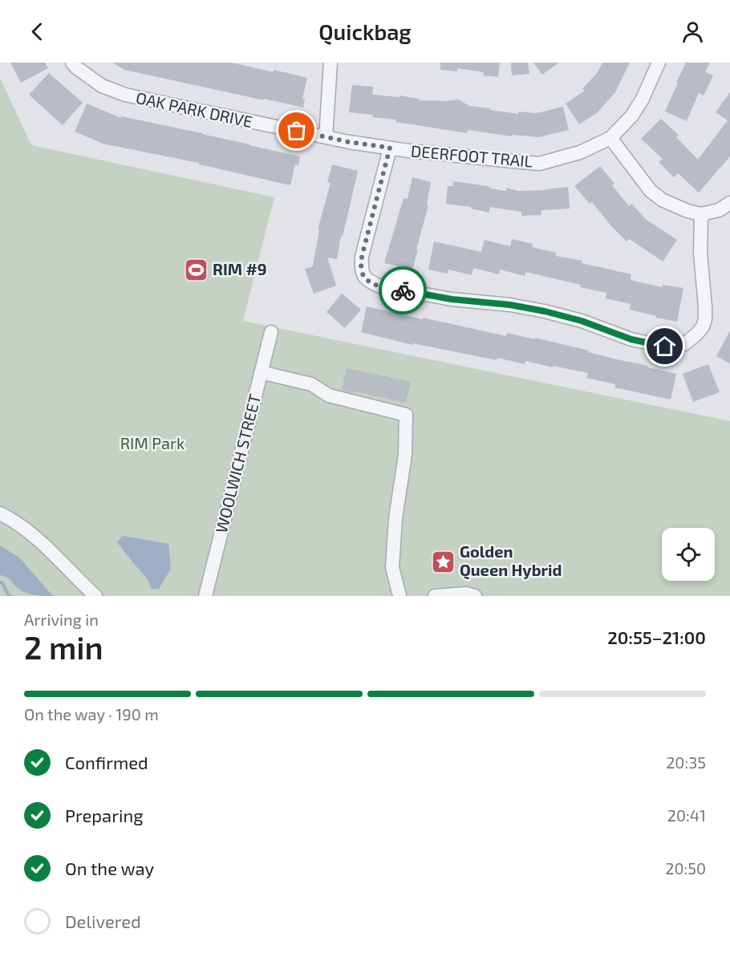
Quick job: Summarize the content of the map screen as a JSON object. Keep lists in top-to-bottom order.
{
  "streets": {
    "street": ["OAK PARK DRIVE", "DEERFOOT TRAIL", "WOOLWICH STREET"]
  },
  "crossings": [
    ["OAK PARK DRIVE", "DEERFOOT TRAIL"]
  ],
  "parks": ["RIM Park"],
  "places": {
    "sports": ["RIM #9"],
    "place": ["Golden Queen Hybrid"]
  },
  "page": {
    "header": "Quickbag",
    "heading": ["2 min", "Arriving in", "20:55–21:00"],
    "bar": "On the way · 190 m",
    "list": [
      ["Confirmed", "20:35"],
      ["Preparing", "20:41"],
      ["On the way", "20:50"],
      "Delivered"
    ]
  }
}
